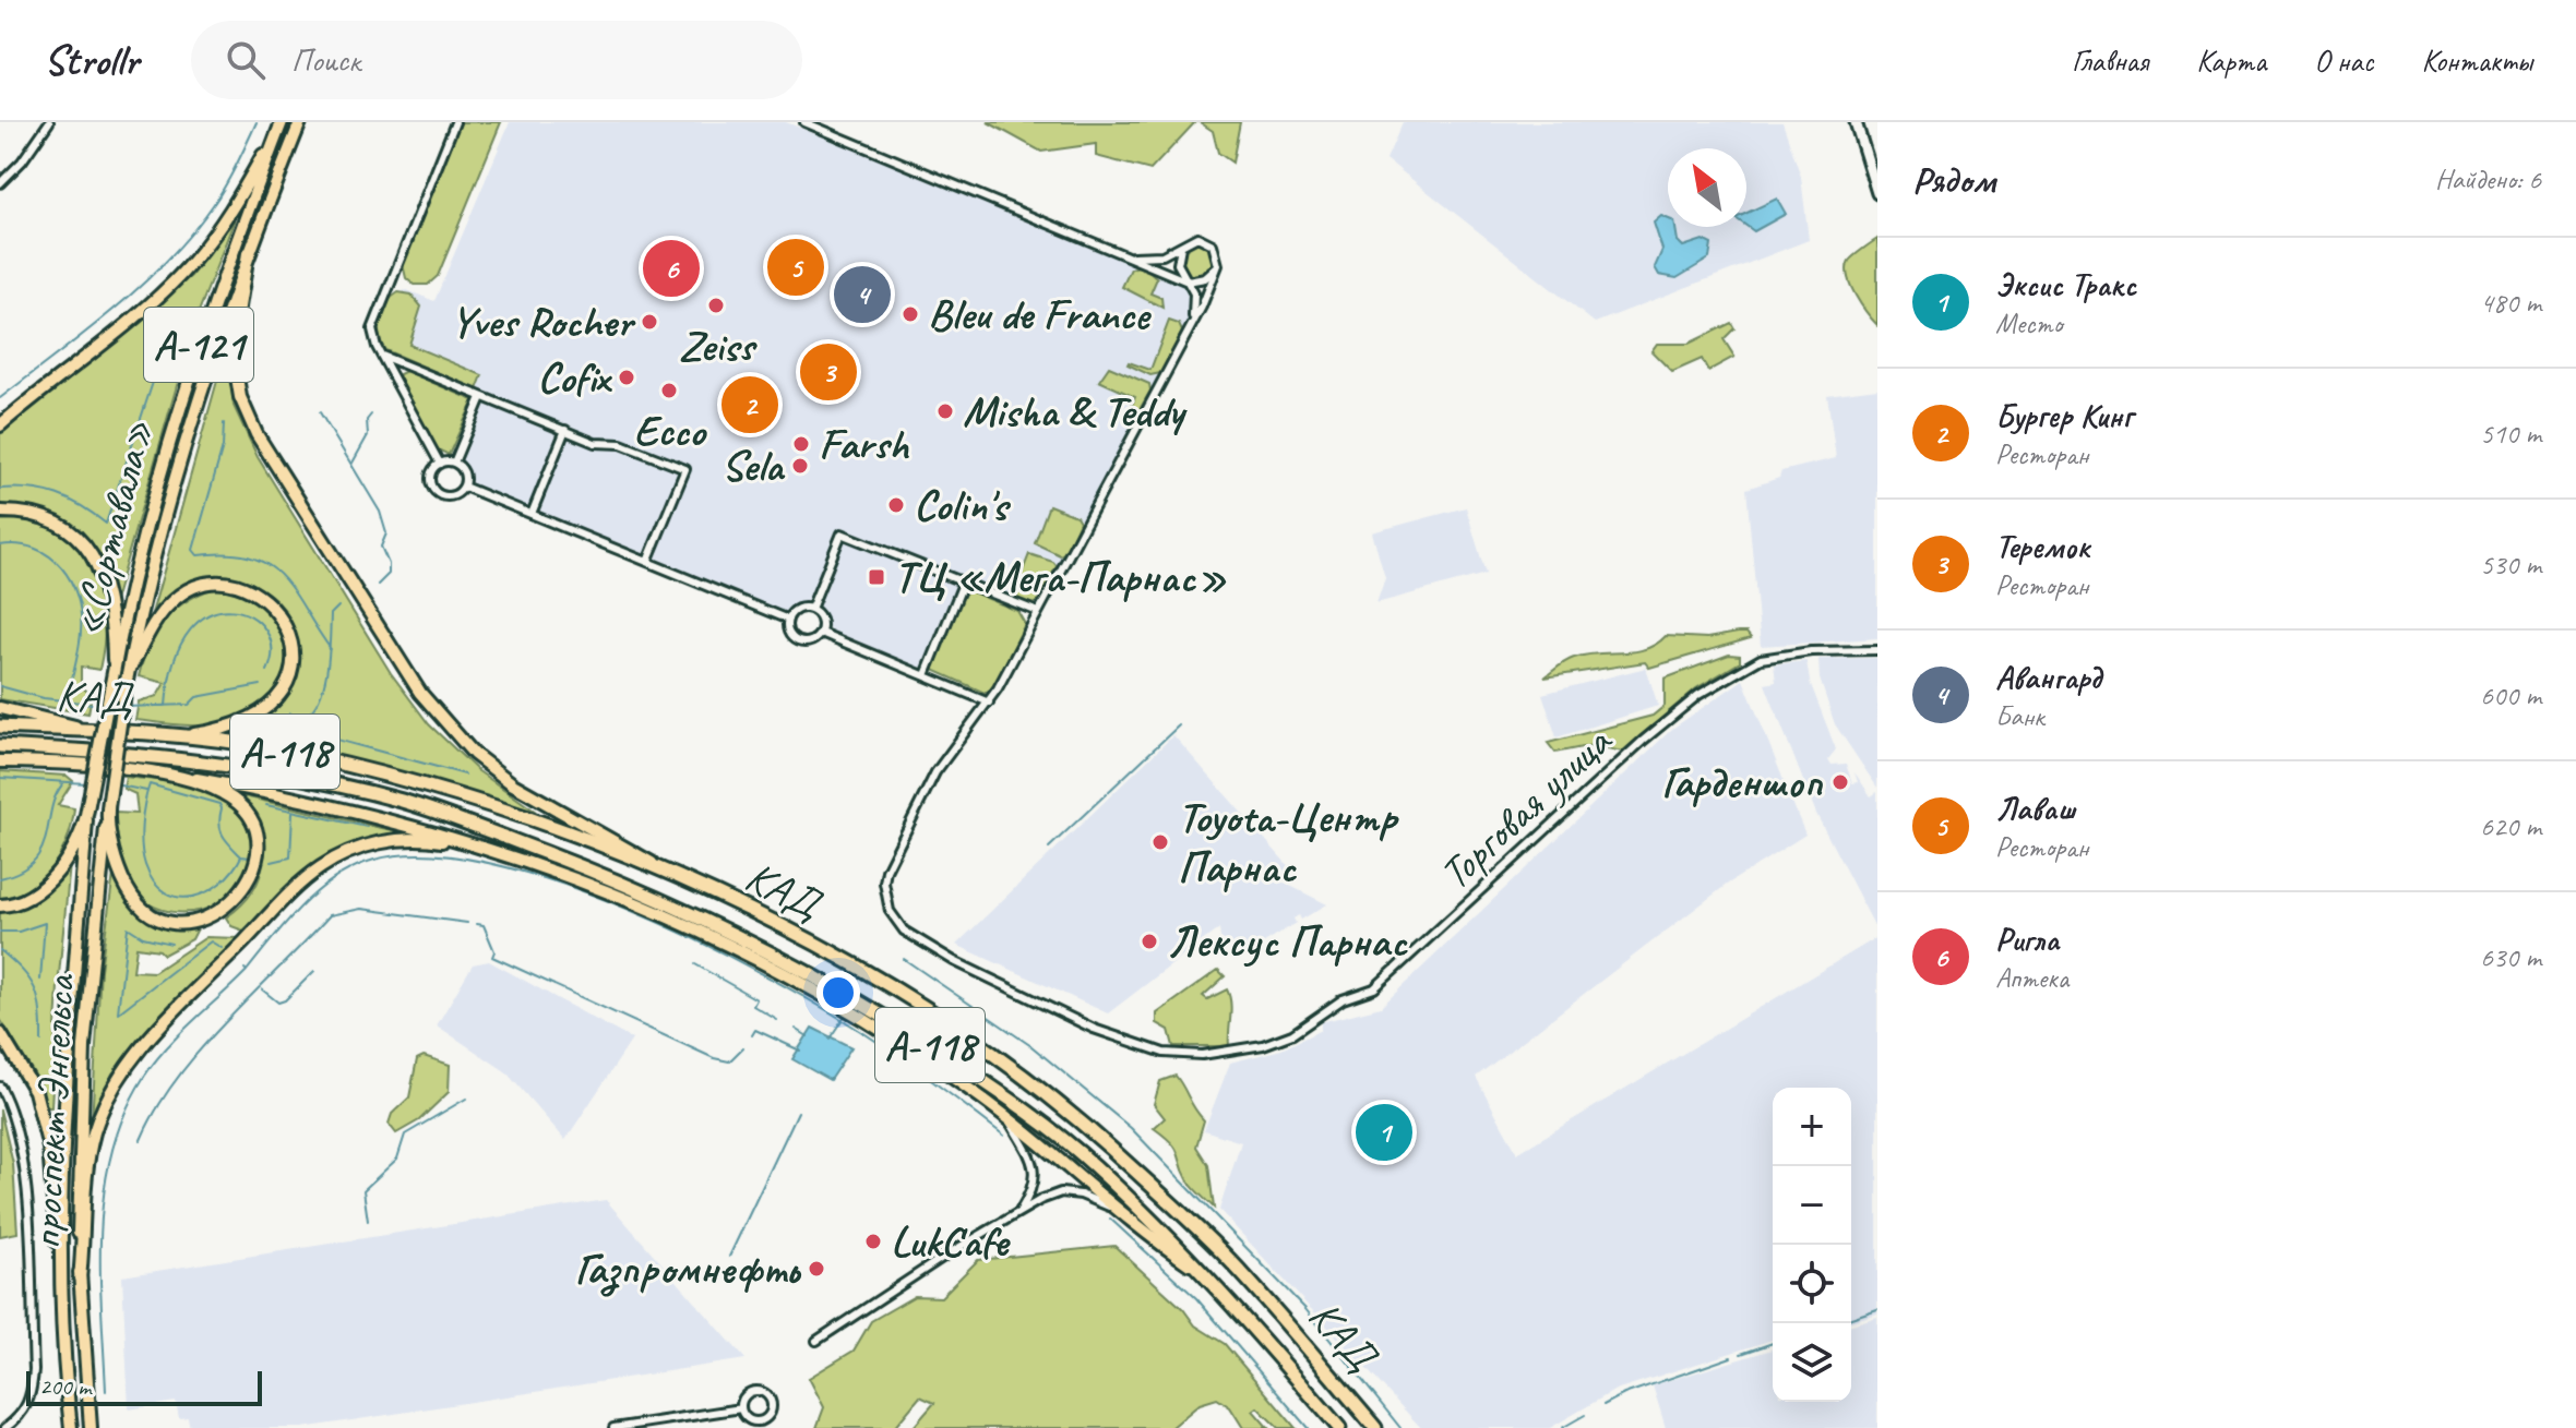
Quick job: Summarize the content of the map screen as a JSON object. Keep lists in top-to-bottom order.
{
  "streets": {
    "highway": ["КАД", "А-118"],
    "main road": ["А-121", "«Сортавала»", "проспект Энгельса"],
    "street": ["Торговая улица"]
  },
  "crossings": [
    ["«Сортавала»", "проспект Энгельса"]
  ],
  "places": {
    "other": [
      "Zeiss",
      "Bleu de France",
      "Yves Rocher",
      "Cofix",
      "Ecco",
      "Misha & Teddy",
      "Farsh",
      "Sela",
      "Colin's",
      "Гарденшоп",
      "Toyota-Центр Парнас",
      "Лексус Парнас",
      "LukCafe",
      "Газпромнефть"
    ],
    "transit": ["ТЦ «Мега-Парнас»"]
  },
  "scale_bar": "200 m",
  "north": "top left",
  "page": {
    "header": "Strollr",
    "search": "Поиск",
    "nav": [
      "Главная",
      "Карта",
      "О нас",
      "Контакты"
    ],
    "heading": ["Рядом", "Найдено: 6"],
    "pins": [
      "5",
      "6",
      "4",
      "3",
      "2",
      "1"
    ],
    "list": [
      {
        "mark": "1",
        "name": "Эксис Тракс",
        "note": "Место",
        "value": "480 m"
      },
      {
        "mark": "2",
        "name": "Бургер Кинг",
        "note": "Ресторан",
        "value": "510 m"
      },
      {
        "mark": "3",
        "name": "Теремок",
        "note": "Ресторан",
        "value": "530 m"
      },
      {
        "mark": "4",
        "name": "Авангард",
        "note": "Банк",
        "value": "600 m"
      },
      {
        "mark": "5",
        "name": "Лаваш",
        "note": "Ресторан",
        "value": "620 m"
      },
      {
        "mark": "6",
        "name": "Ригла",
        "note": "Аптека",
        "value": "630 m"
      }
    ],
    "map_buttons": ["+", "−"],
    "scale": "200 m"
  }
}
